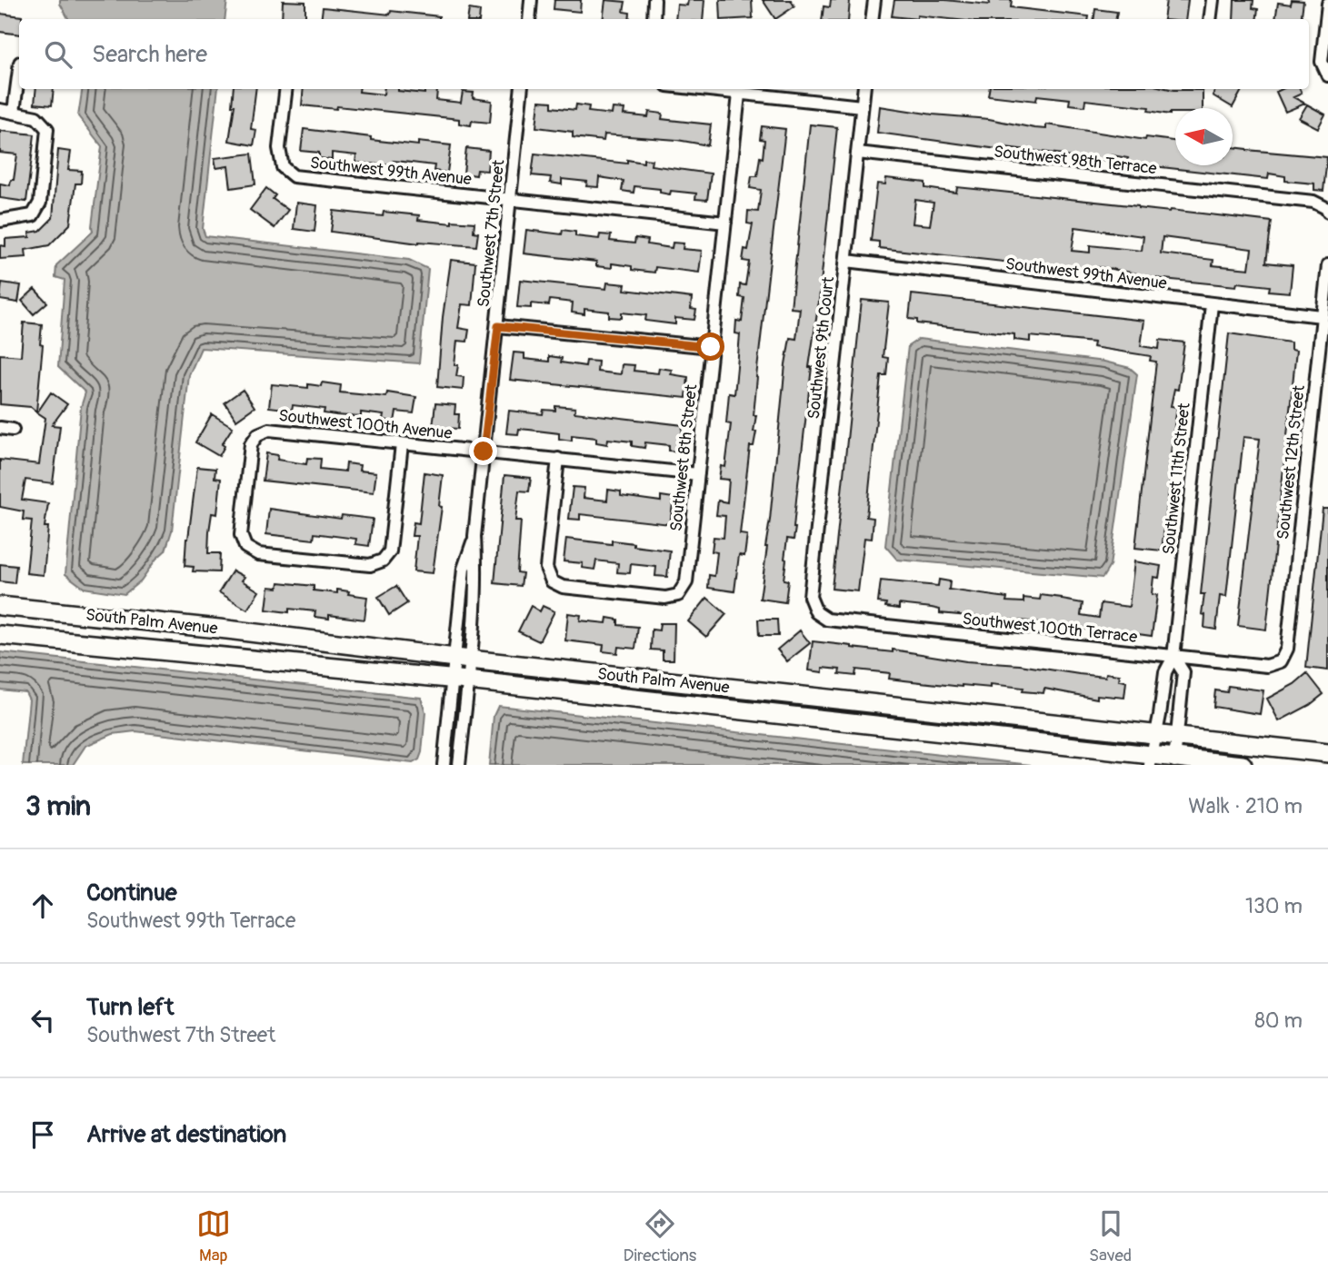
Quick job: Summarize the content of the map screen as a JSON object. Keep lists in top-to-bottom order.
{
  "streets": {
    "main road": ["South Palm Avenue"],
    "street": [
      "Southwest 98th Terrace",
      "Southwest 99th Avenue",
      "Southwest 7th Street",
      "Southwest 9th Court",
      "Southwest 100th Avenue",
      "Southwest 8th Street",
      "Southwest 12th Street",
      "Southwest 11th Street",
      "Southwest 100th Terrace"
    ]
  },
  "crossings": [
    ["Southwest 98th Terrace", "Southwest 9th Court"],
    ["Southwest 99th Avenue", "Southwest 7th Street"],
    ["Southwest 99th Avenue", "Southwest 9th Court"],
    ["Southwest 99th Avenue", "Southwest 8th Street"],
    ["Southwest 99th Avenue", "Southwest 12th Street"],
    ["Southwest 99th Avenue", "Southwest 11th Street"],
    ["Southwest 7th Street", "Southwest 100th Avenue"],
    ["Southwest 7th Street", "South Palm Avenue"],
    ["Southwest 9th Court", "Southwest 100th Terrace"],
    ["Southwest 100th Avenue", "Southwest 8th Street"],
    ["Southwest 12th Street", "Southwest 100th Terrace"],
    ["Southwest 11th Street", "South Palm Avenue"],
    ["Southwest 11th Street", "Southwest 100th Terrace"]
  ],
  "north": "left",
  "page": {
    "search": "Search here",
    "heading": ["3 min", "Walk · 210 m"],
    "list": [
      ["Continue", "Southwest 99th Terrace", "130 m"],
      ["Turn left", "Southwest 7th Street", "80 m"],
      "Arrive at destination"
    ],
    "nav": ["Map", "Directions", "Saved"]
  }
}
